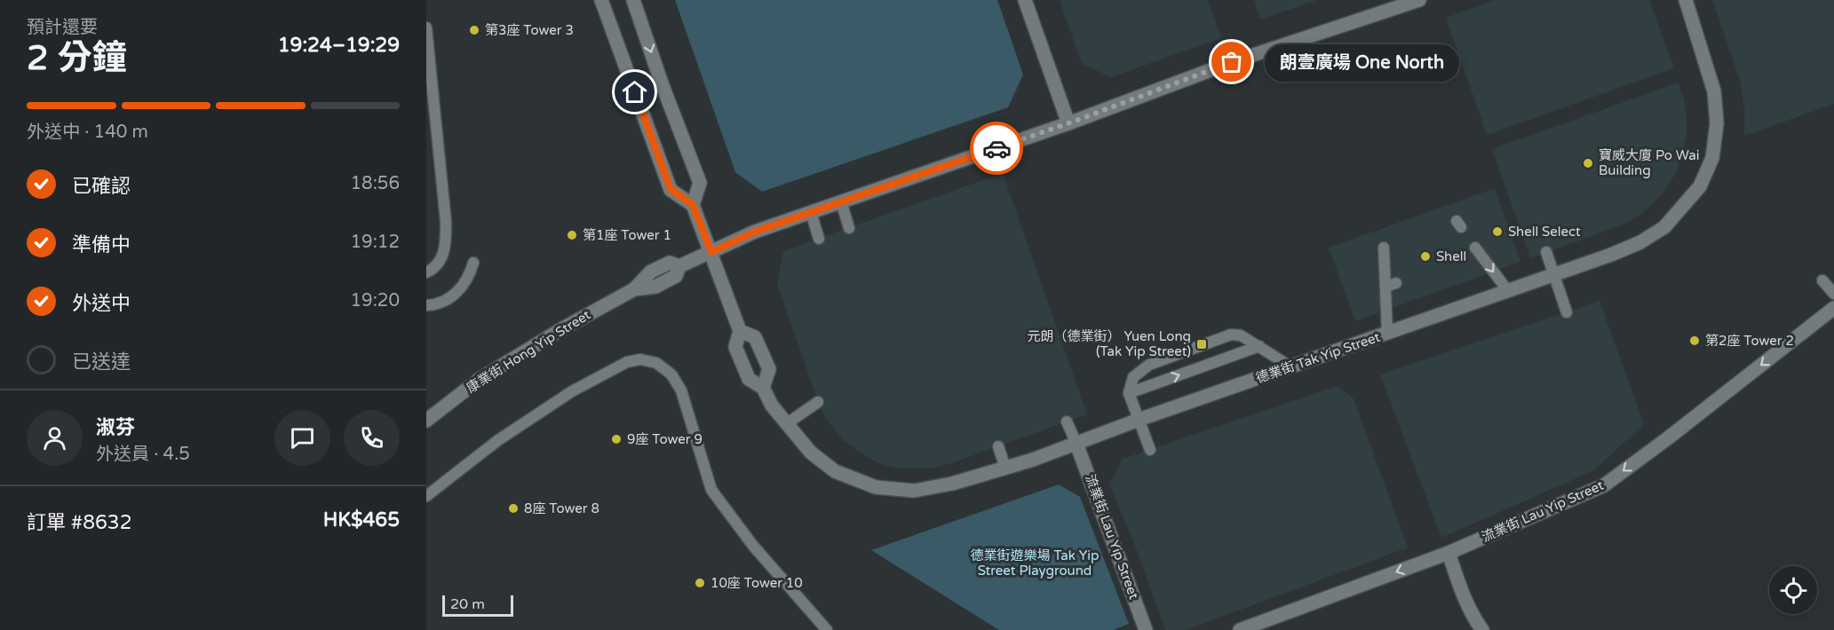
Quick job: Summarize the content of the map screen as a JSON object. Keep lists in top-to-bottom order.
{
  "streets": {
    "street": ["康業街 Hong Yip Street", "德業街 Tak Yip Street", "流業街 Lau Yip Street"]
  },
  "crossings": [
    ["康業街 Hong Yip Street", "德業街 Tak Yip Street"],
    ["德業街 Tak Yip Street", "流業街 Lau Yip Street"]
  ],
  "one_way": ["流業街 Lau Yip Street"],
  "parks": ["德業街遊樂場 Tak Yip Street Playground"],
  "places": {
    "other": [
      "第3座 Tower 3",
      "朗壹廣場 One North",
      "寶威大廈 Po Wai Building",
      "Shell Select",
      "第1座 Tower 1",
      "Shell",
      "第2座 Tower 2",
      "9座 Tower 9",
      "8座 Tower 8",
      "10座 Tower 10"
    ],
    "transit": ["元朗（德業街） Yuen Long (Tak Yip Street)"]
  },
  "scale_bar": "20 m",
  "page": {
    "heading": ["2 分鐘", "預計還要", "19:24–19:29"],
    "panel": [
      "淑芬",
      "外送員 · 4.5",
      "訂單 #8632",
      "HK$465"
    ],
    "bubble": "朗壹廣場 One North",
    "bar": "外送中 · 140 m",
    "list": [
      ["已確認", "18:56"],
      ["準備中", "19:12"],
      ["外送中", "19:20"],
      "已送達"
    ],
    "scale": "20 m"
  }
}
